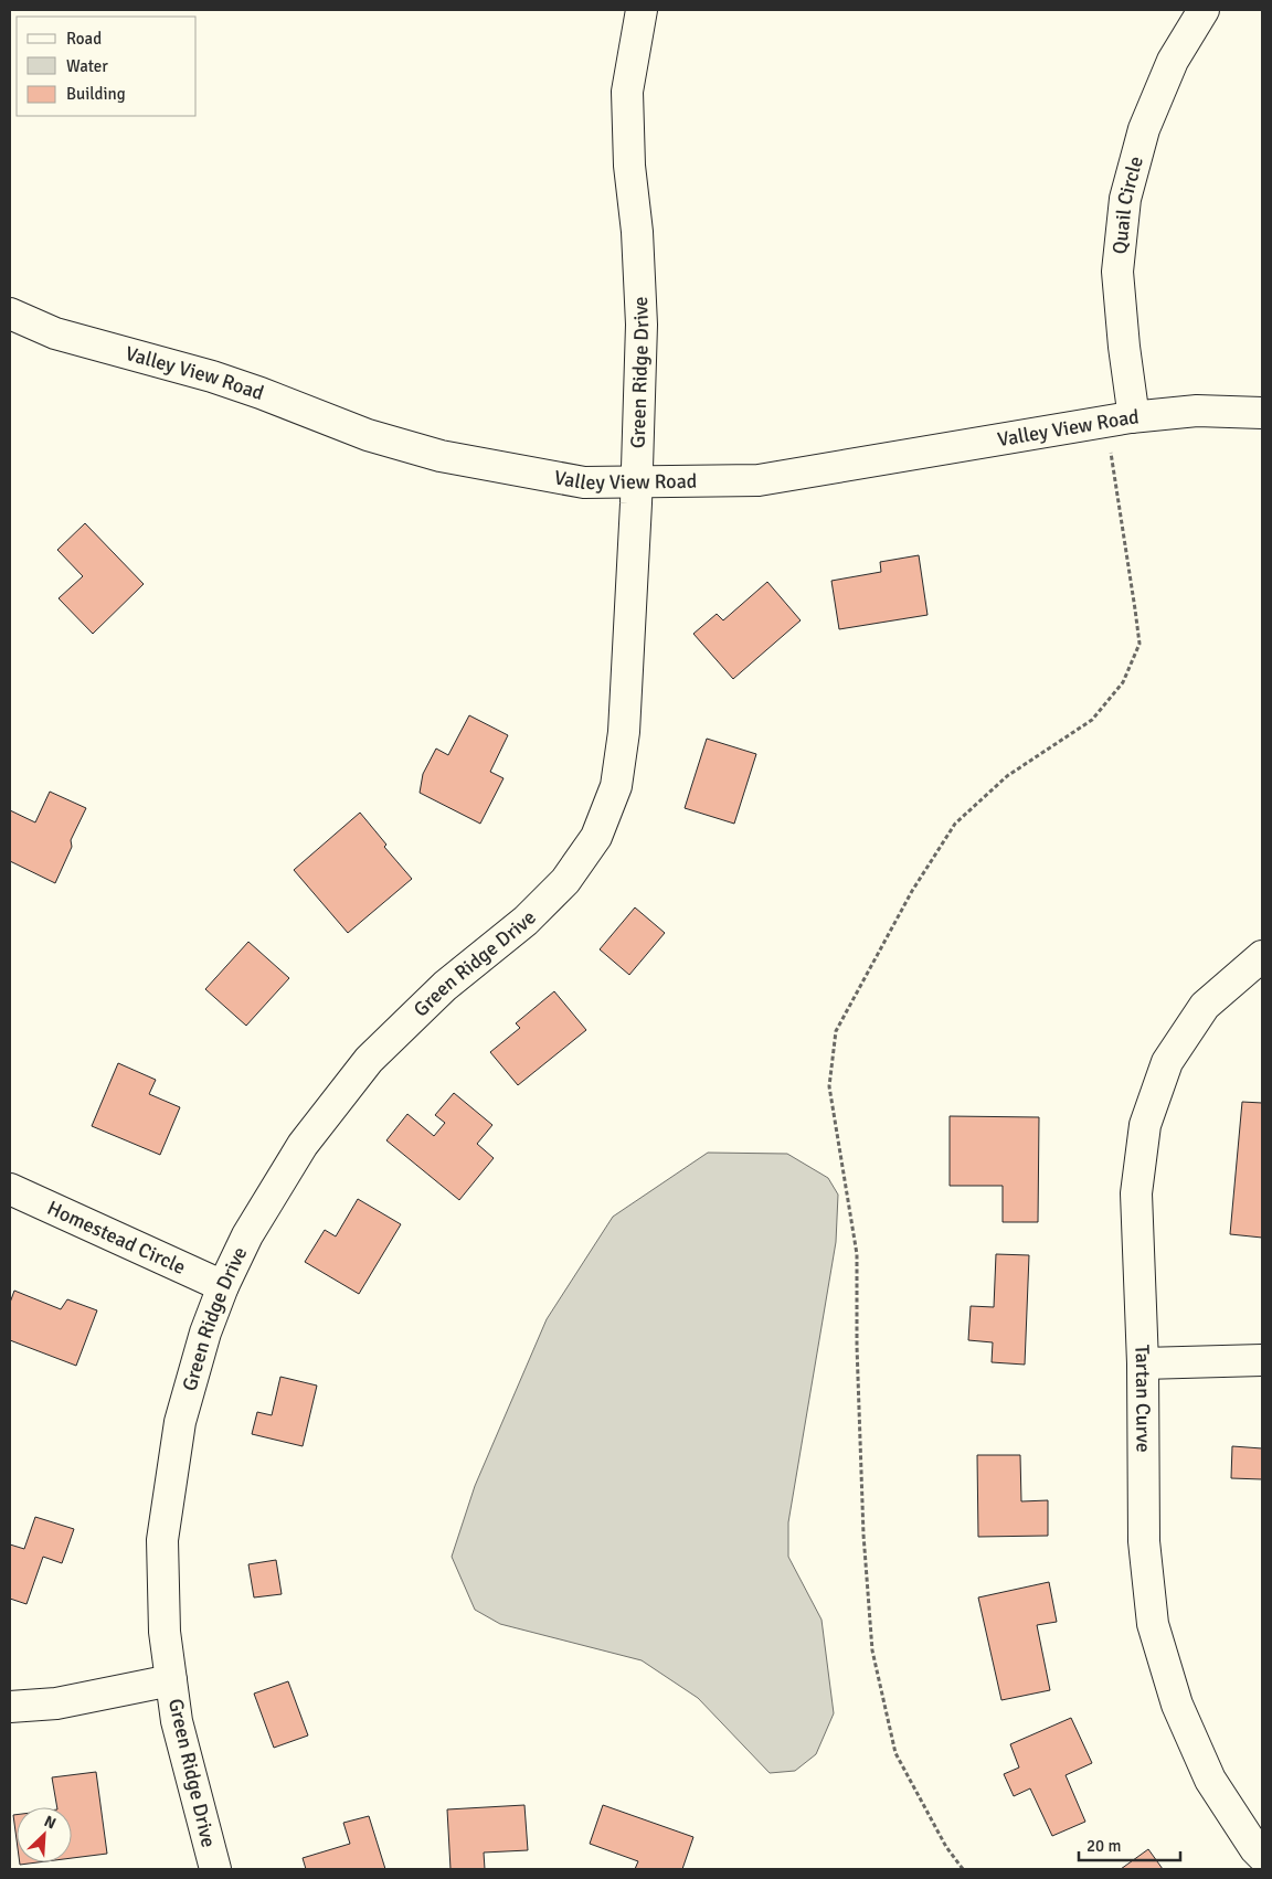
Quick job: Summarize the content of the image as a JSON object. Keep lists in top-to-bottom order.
{
  "streets": {
    "street": [
      "Quail Circle",
      "Green Ridge Drive",
      "Valley View Road",
      "Homestead Circle",
      "Tartan Curve"
    ]
  },
  "crossings": [
    ["Quail Circle", "Valley View Road"],
    ["Green Ridge Drive", "Valley View Road"],
    ["Green Ridge Drive", "Homestead Circle"]
  ],
  "legend": ["Road", "Water", "Building"],
  "scale_bar": "20 m",
  "north": "top right"
}
